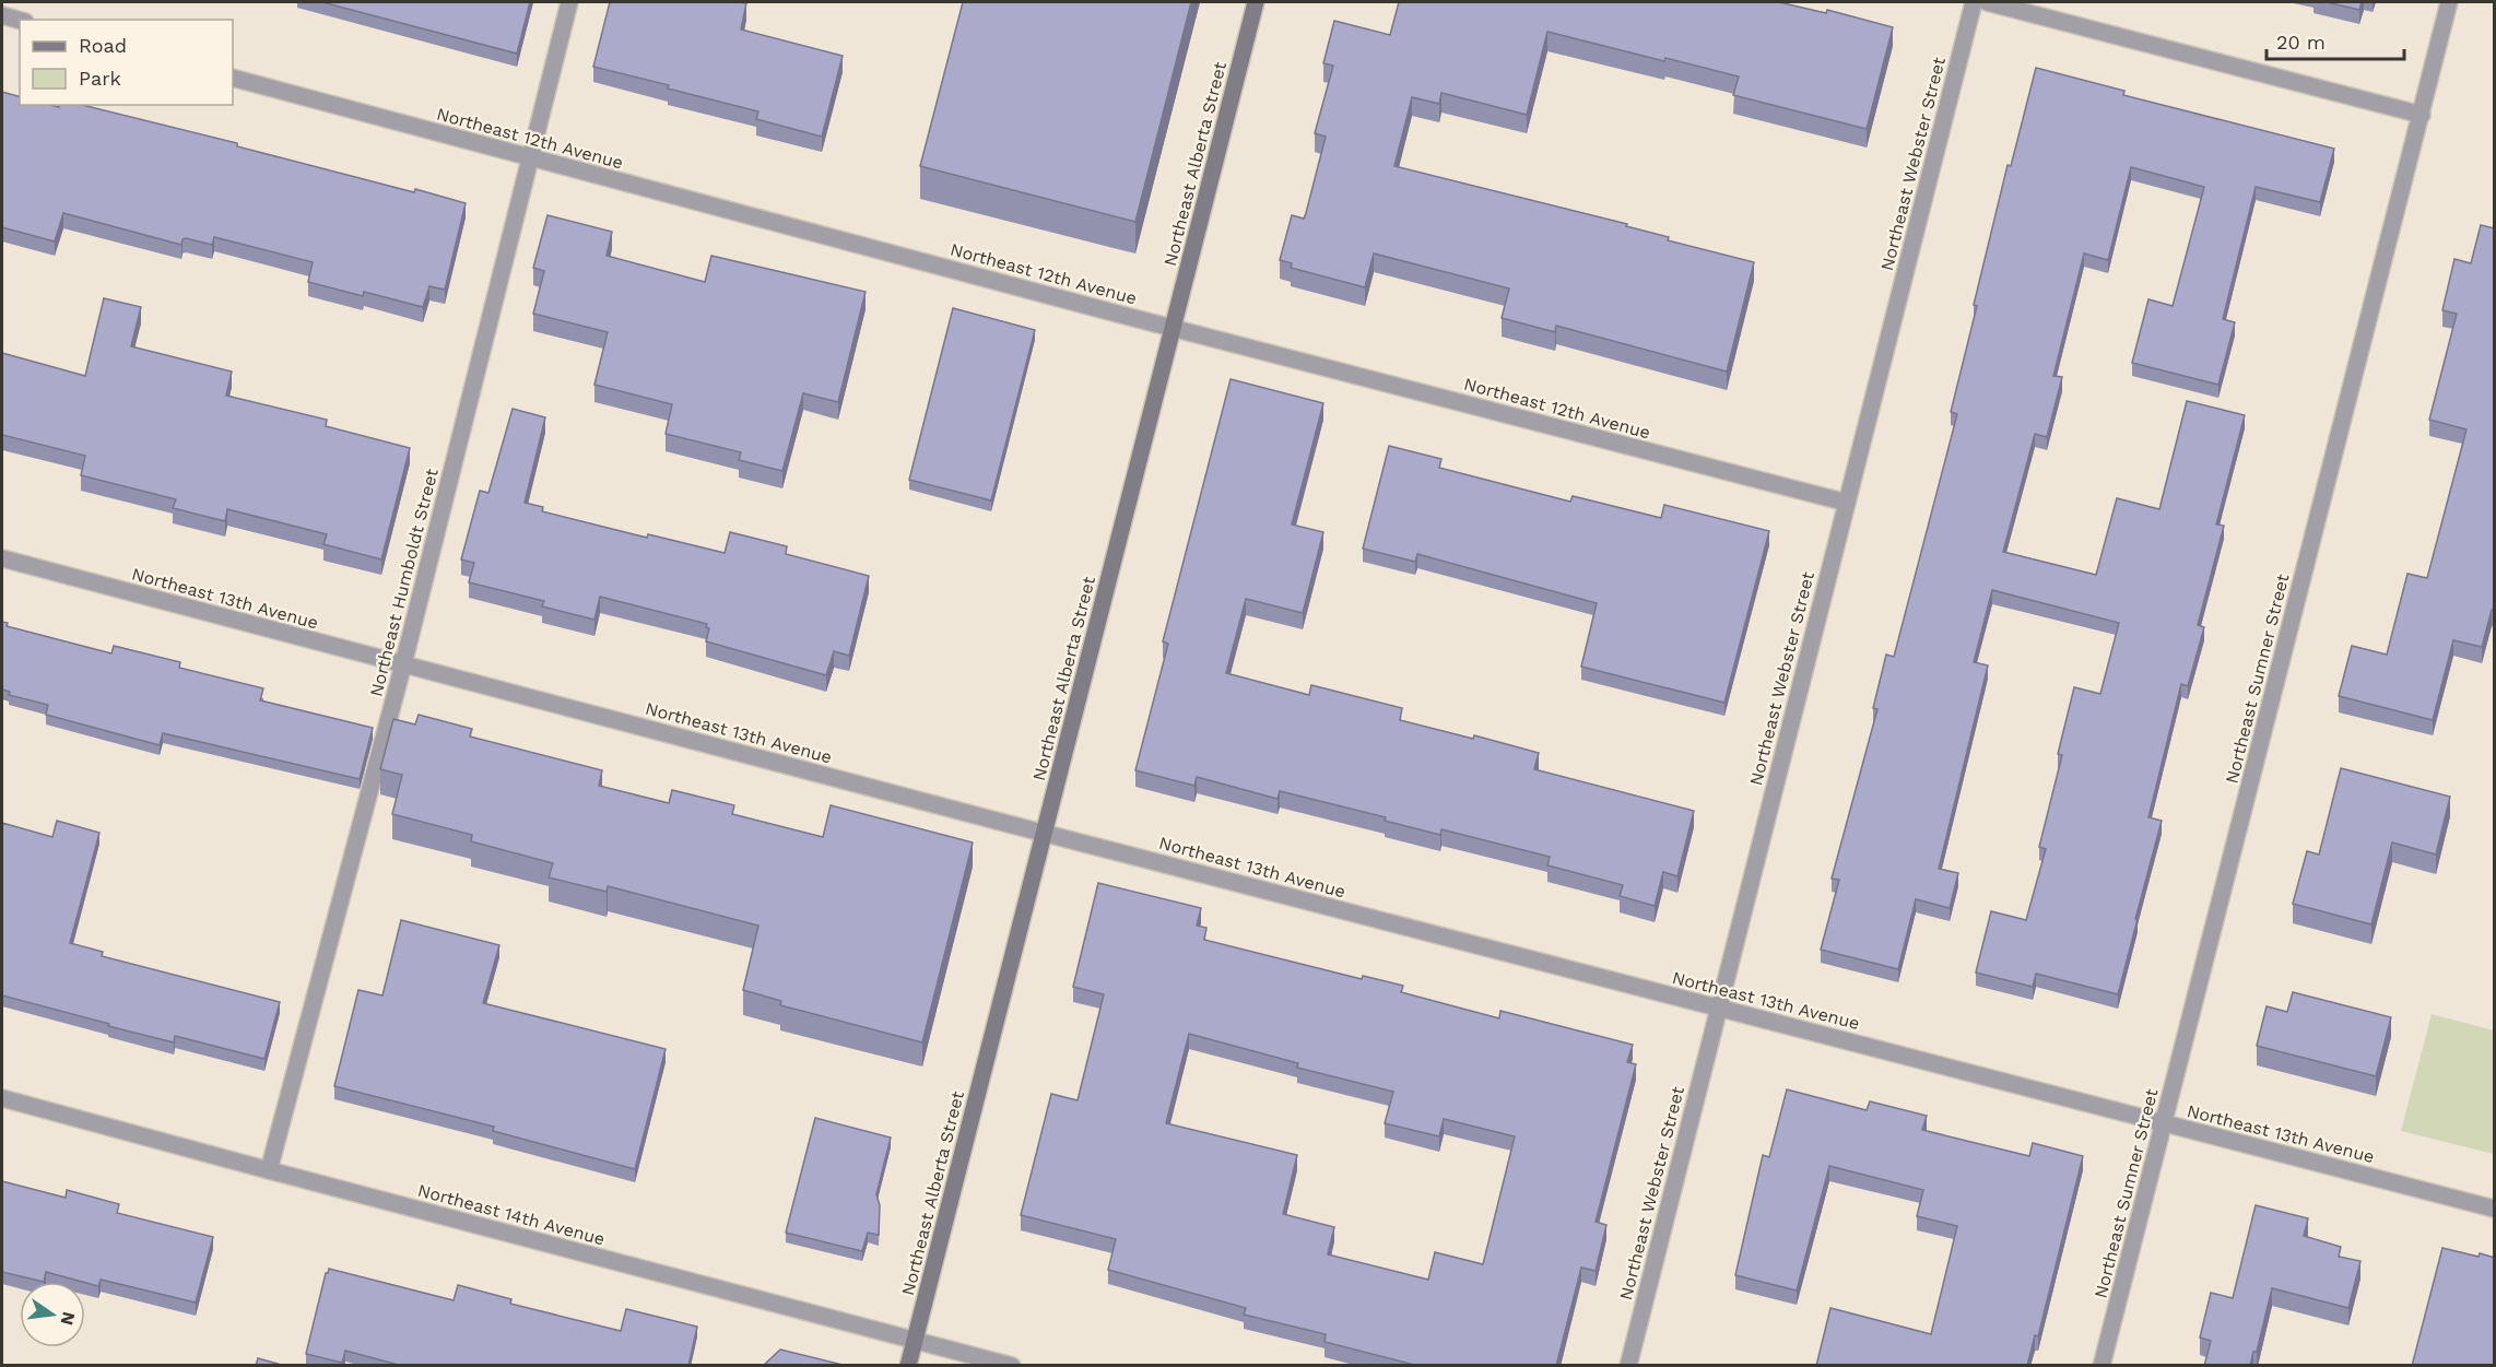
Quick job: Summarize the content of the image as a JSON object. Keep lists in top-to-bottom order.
{
  "streets": {
    "street": [
      "Northeast 12th Avenue",
      "Northeast Alberta Street",
      "Northeast Webster Street",
      "Northeast Humboldt Street",
      "Northeast 13th Avenue",
      "Northeast Sumner Street",
      "Northeast 14th Avenue"
    ]
  },
  "crossings": [
    ["Northeast 12th Avenue", "Northeast Alberta Street"],
    ["Northeast 12th Avenue", "Northeast Webster Street"],
    ["Northeast 12th Avenue", "Northeast Humboldt Street"],
    ["Northeast Alberta Street", "Northeast 13th Avenue"],
    ["Northeast Alberta Street", "Northeast 14th Avenue"],
    ["Northeast Webster Street", "Northeast 13th Avenue"],
    ["Northeast Humboldt Street", "Northeast 13th Avenue"],
    ["Northeast Humboldt Street", "Northeast 14th Avenue"],
    ["Northeast 13th Avenue", "Northeast Sumner Street"]
  ],
  "legend": ["Road", "Park"],
  "scale_bar": "20 m",
  "north": "right"
}
